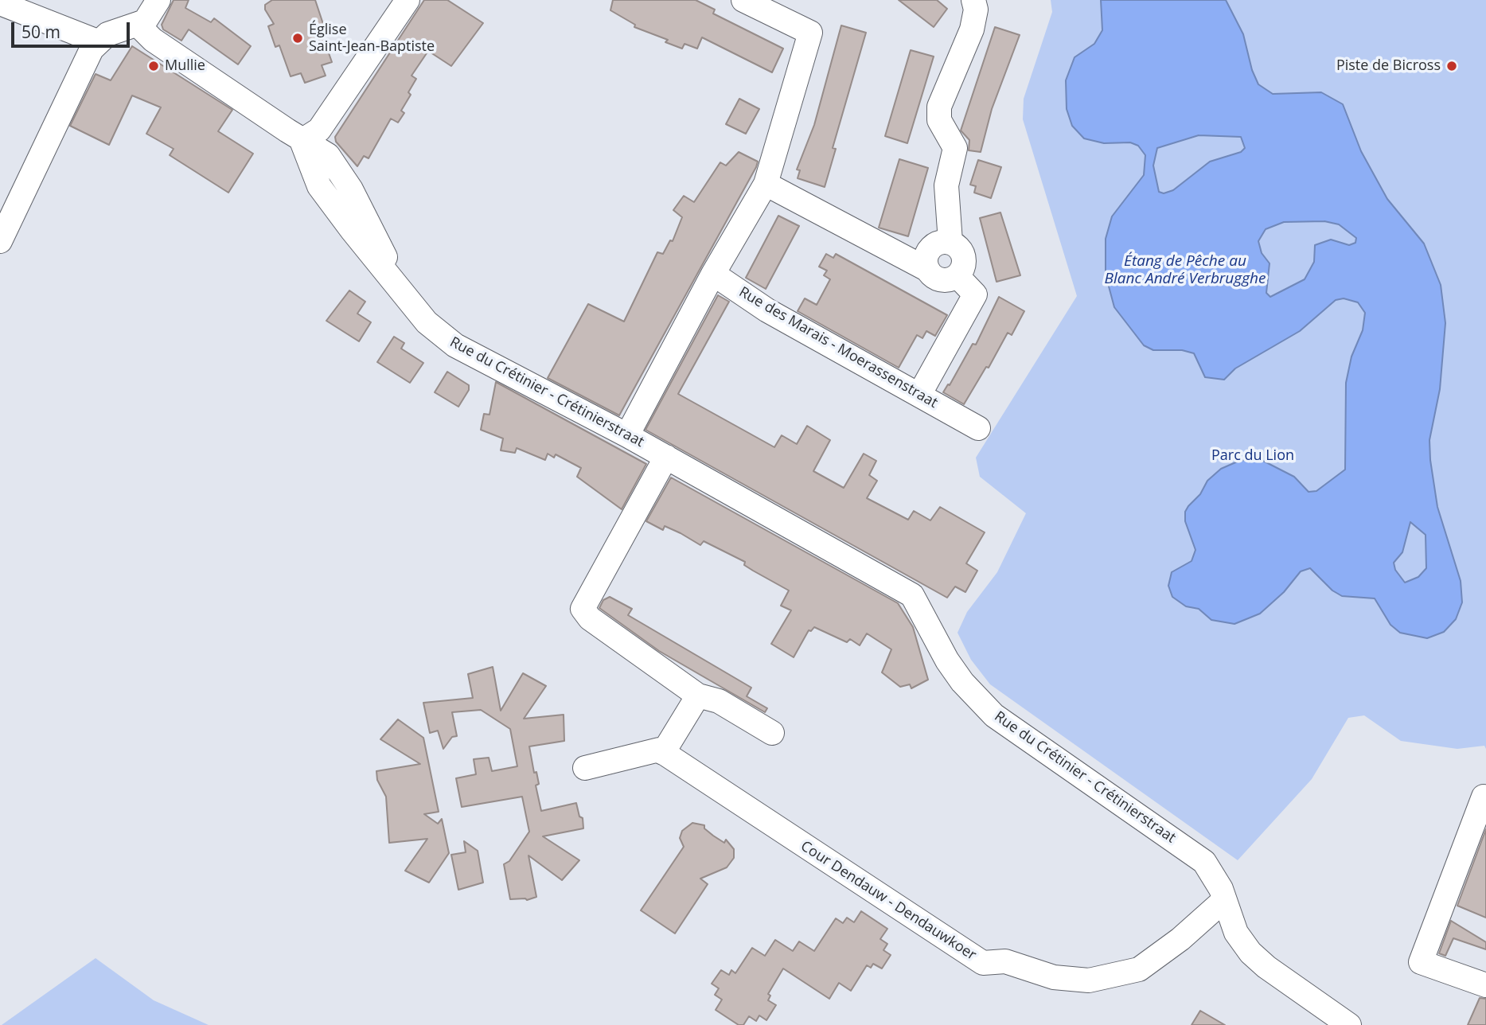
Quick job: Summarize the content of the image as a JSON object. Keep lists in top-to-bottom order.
{
  "streets": {
    "street": ["Rue des Marais - Moerassenstraat", "Rue du Crétinier - Crétinierstraat", "Cour Dendauw - Dendauwkoer"]
  },
  "crossings": [
    ["Rue du Crétinier - Crétinierstraat", "Cour Dendauw - Dendauwkoer"]
  ],
  "water": ["Étang de Pêche au Blanc André Verbrugghe"],
  "parks": ["Parc du Lion"],
  "places": ["Église Saint-Jean-Baptiste", "Mullie", "Piste de Bicross"],
  "scale_bar": "50 m"
}
